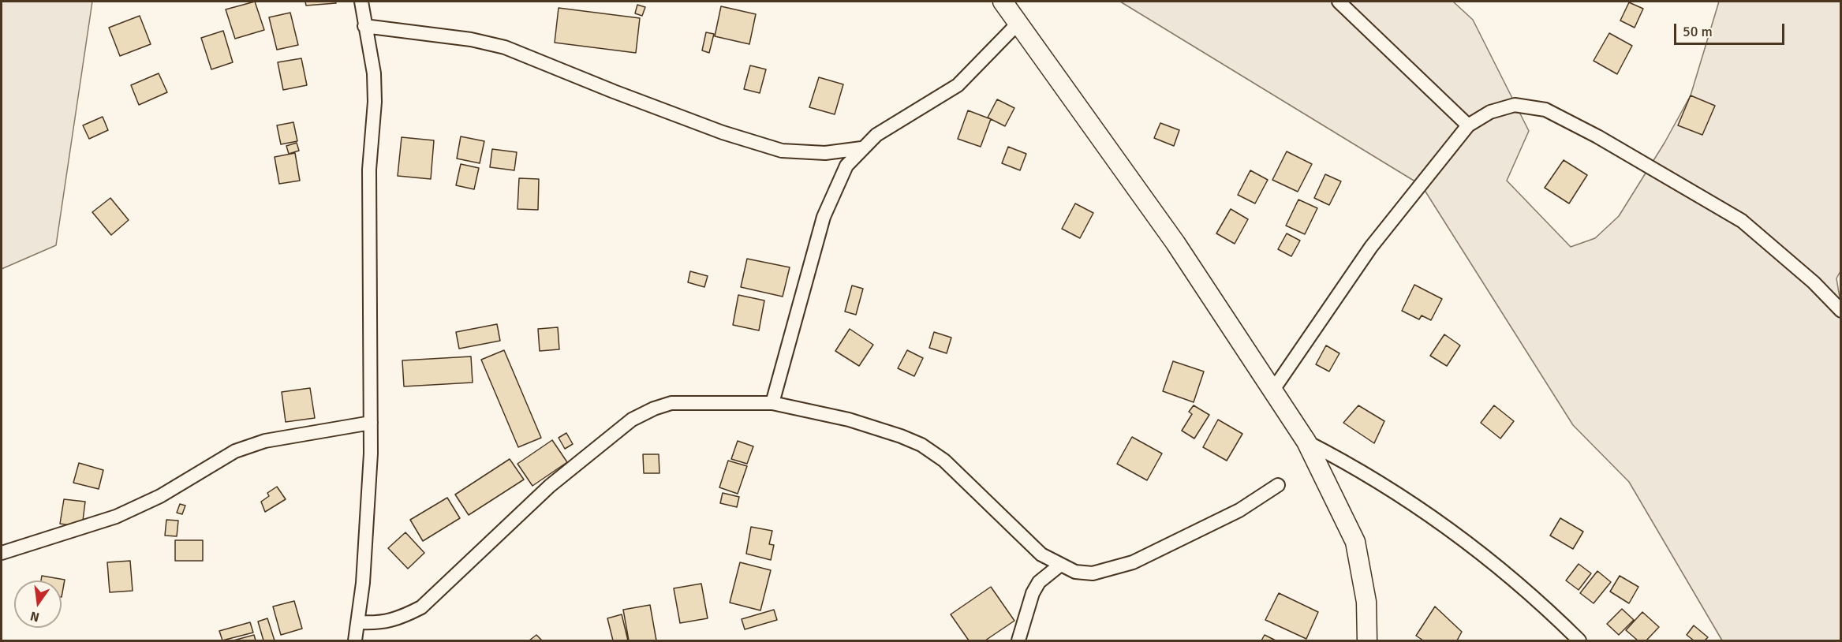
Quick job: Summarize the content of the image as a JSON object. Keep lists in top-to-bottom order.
{
  "scale_bar": "50 m",
  "north": "bottom"
}
